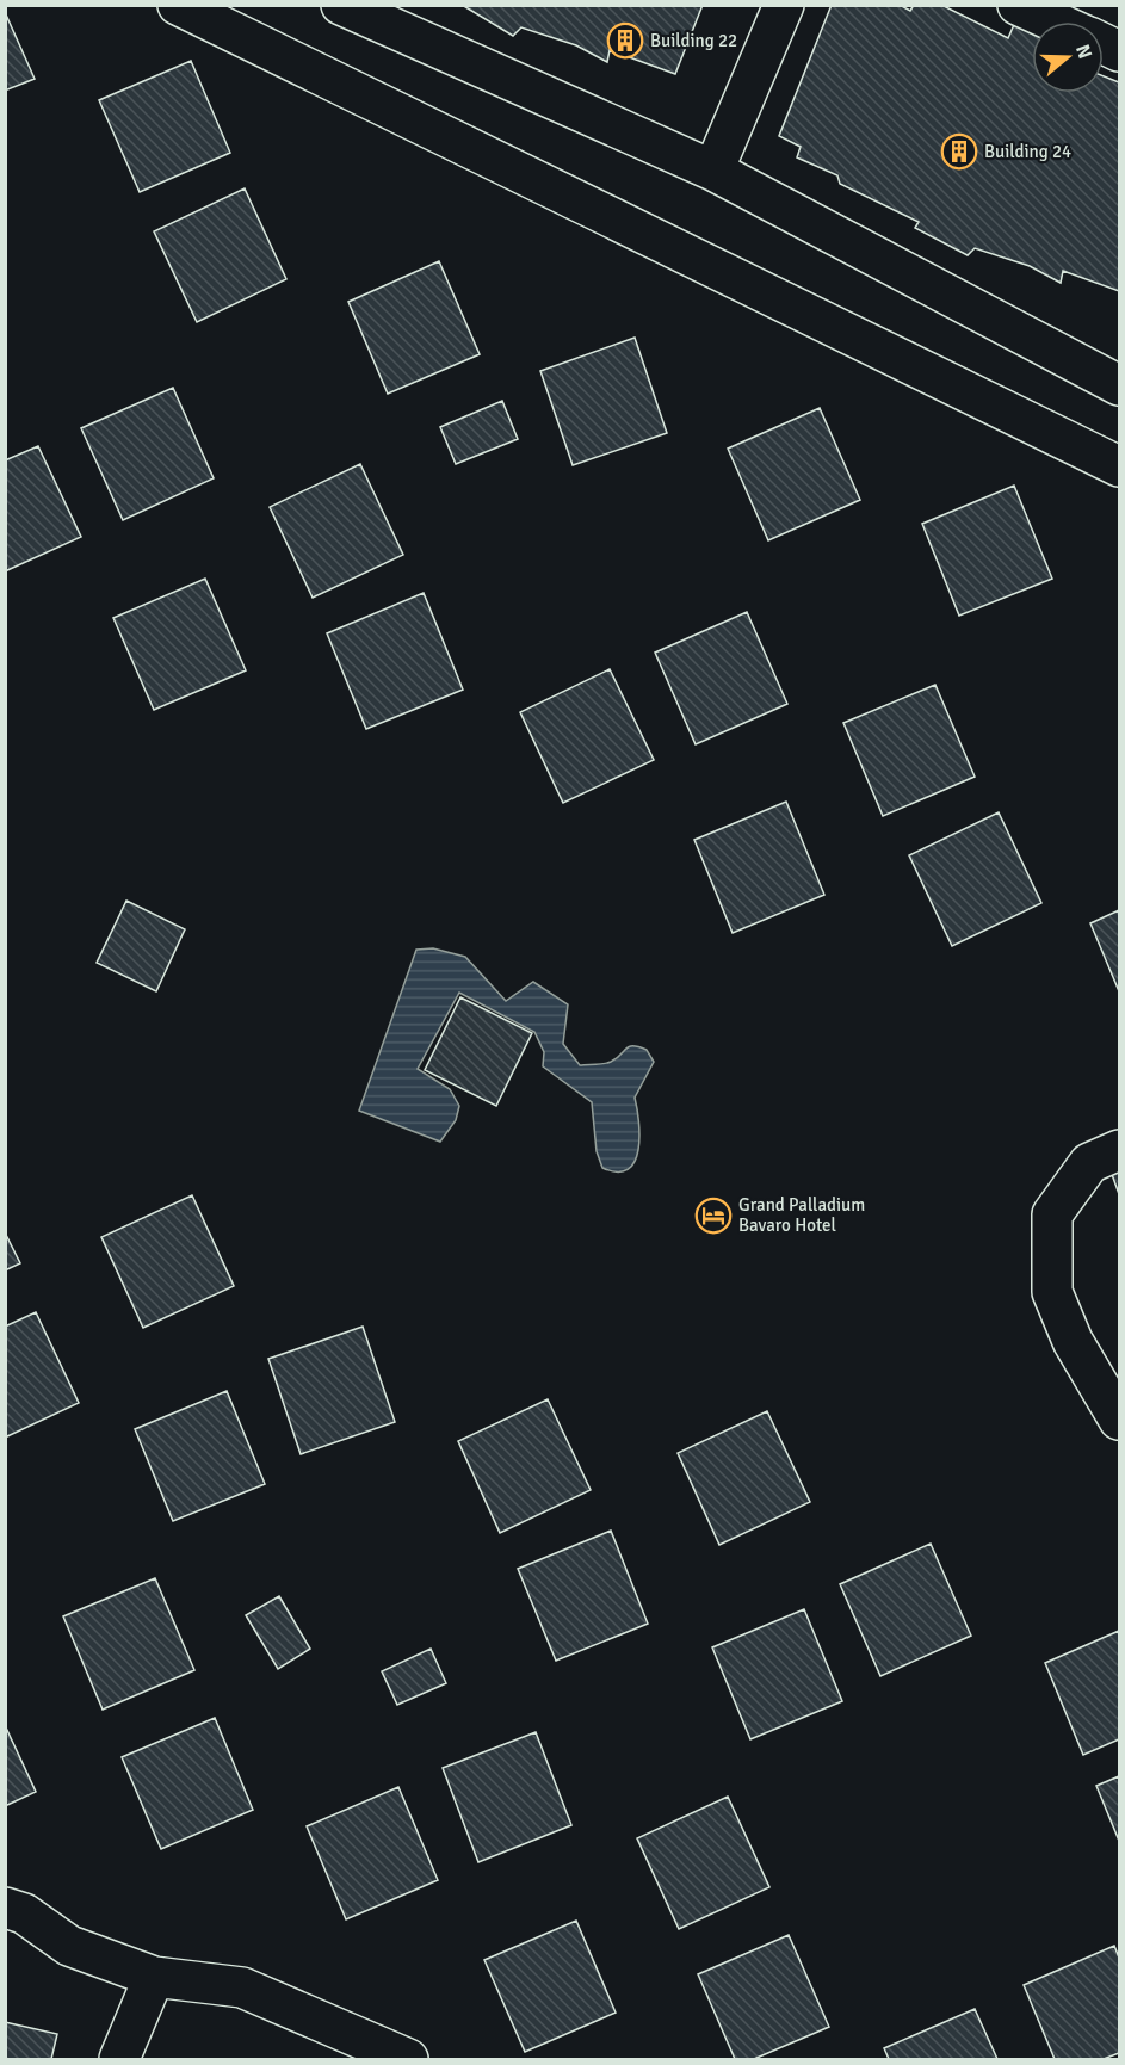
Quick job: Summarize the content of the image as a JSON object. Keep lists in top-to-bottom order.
{
  "places": {
    "building": ["Building 22", "Building 24"],
    "hotel": ["Grand Palladium Bavaro Hotel"]
  },
  "north": "right"
}
